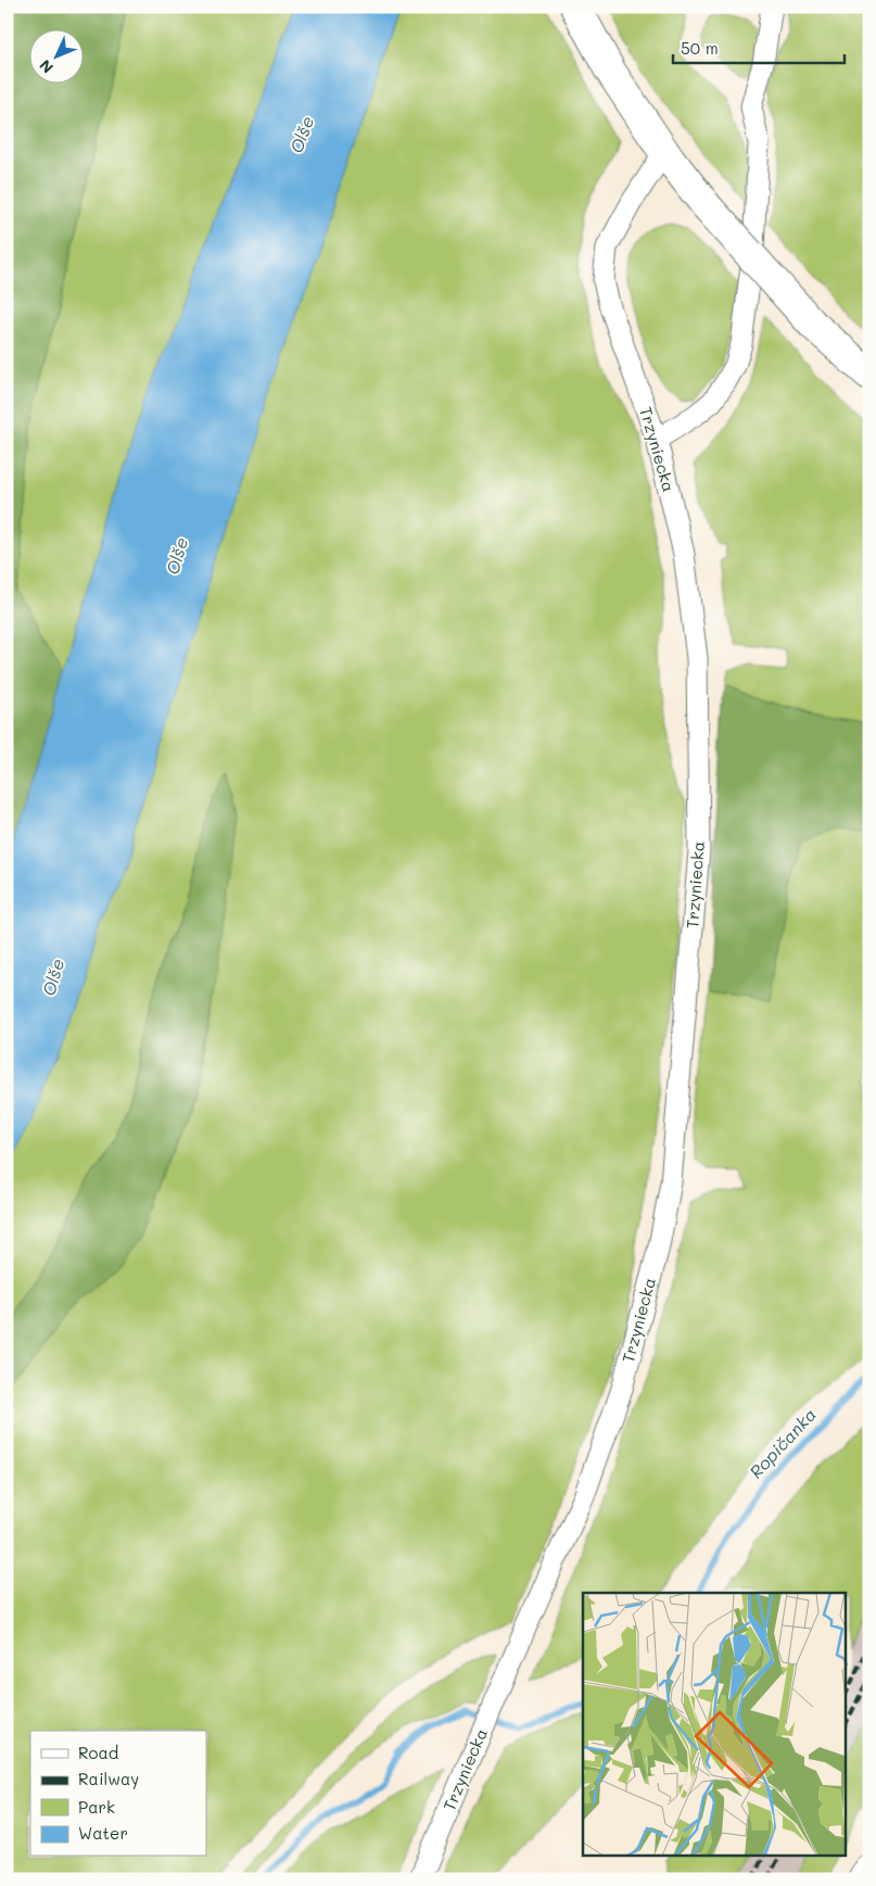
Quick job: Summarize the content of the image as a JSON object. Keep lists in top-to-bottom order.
{
  "streets": {
    "street": ["Trzyniecka"]
  },
  "water": ["Olše", "Ropičanka"],
  "legend": [
    "Road",
    "Railway",
    "Park",
    "Water"
  ],
  "scale_bar": "50 m",
  "north": "bottom left"
}
